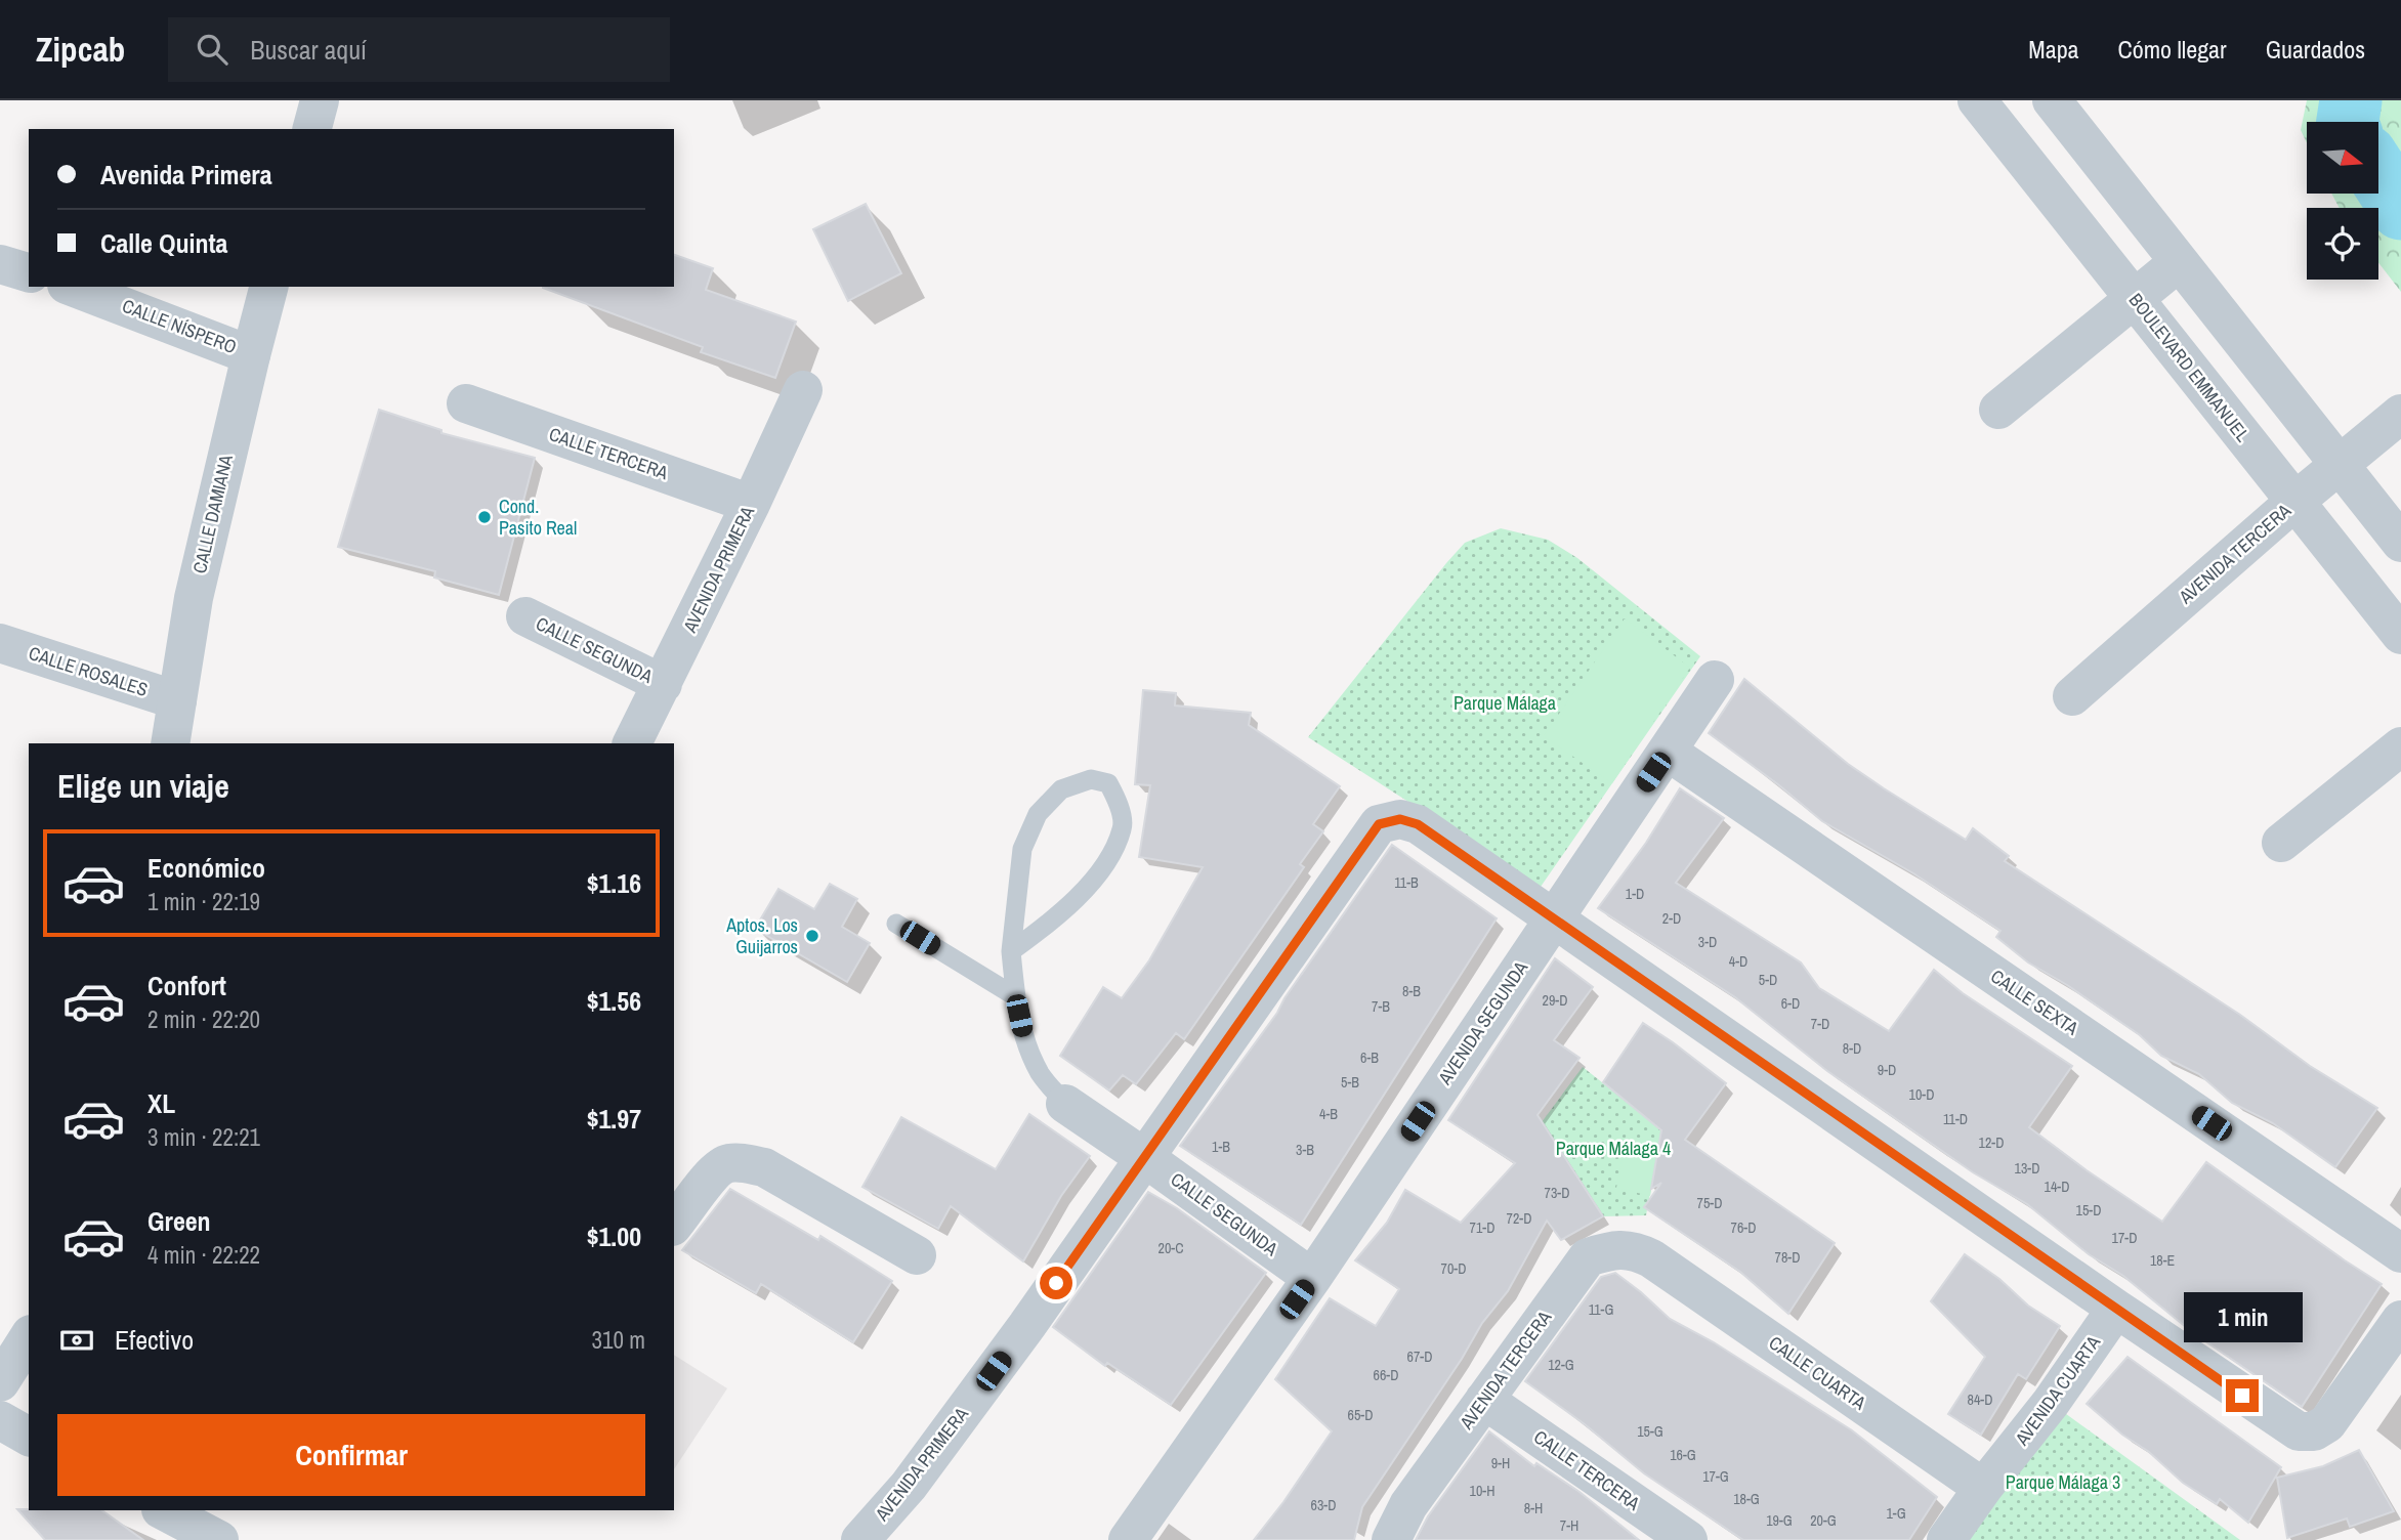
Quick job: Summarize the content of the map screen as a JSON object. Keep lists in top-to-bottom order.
{
  "streets": {
    "street": [
      "CALLE NÍSPERO",
      "BOULEVARD EMMANUEL",
      "CALLE TERCERA",
      "CALLE DAMIANA",
      "AVENIDA TERCERA",
      "AVENIDA PRIMERA",
      "CALLE SEGUNDA",
      "CALLE ROSALES",
      "CALLE SEXTA",
      "AVENIDA SEGUNDA",
      "CALLE CUARTA",
      "AVENIDA CUARTA"
    ]
  },
  "crossings": [
    ["CALLE NÍSPERO", "CALLE DAMIANA"],
    ["BOULEVARD EMMANUEL", "AVENIDA TERCERA"],
    ["CALLE TERCERA", "AVENIDA TERCERA"],
    ["CALLE TERCERA", "AVENIDA PRIMERA"],
    ["CALLE DAMIANA", "CALLE ROSALES"],
    ["AVENIDA TERCERA", "CALLE CUARTA"],
    ["AVENIDA PRIMERA", "CALLE SEGUNDA"],
    ["AVENIDA PRIMERA", "AVENIDA SEGUNDA"],
    ["CALLE SEGUNDA", "AVENIDA SEGUNDA"],
    ["CALLE SEXTA", "AVENIDA SEGUNDA"],
    ["CALLE CUARTA", "AVENIDA CUARTA"]
  ],
  "parks": ["Parque Málaga", "Parque Málaga 4", "Parque Málaga 3"],
  "places": ["Cond. Pasito Real", "Aptos. Los Guijarros"],
  "house_numbers": [
    "11-B",
    "1-D",
    "2-D",
    "3-D",
    "4-D",
    "5-D",
    "8-B",
    "29-D",
    "6-D",
    "7-B",
    "7-D",
    "8-D",
    "6-B",
    "9-D",
    "5-B",
    "10-D",
    "4-B",
    "11-D",
    "12-D",
    "1-B",
    "3-B",
    "13-D",
    "14-D",
    "73-D",
    "75-D",
    "15-D",
    "72-D",
    "71-D",
    "76-D",
    "17-D",
    "20-C",
    "78-D",
    "18-E",
    "70-D",
    "11-G",
    "67-D",
    "12-G",
    "66-D",
    "84-D",
    "65-D",
    "15-G",
    "16-G",
    "9-H",
    "17-G",
    "10-H",
    "18-G",
    "63-D",
    "8-H",
    "1-G",
    "19-G",
    "20-G",
    "7-H"
  ],
  "north": "right",
  "page": {
    "header": "Zipcab",
    "search": "Buscar aquí",
    "nav": ["Mapa", "Cómo llegar", "Guardados"],
    "banner": ["Avenida Primera", "Calle Quinta"],
    "heading": "Elige un viaje",
    "list": [
      {
        "name": "Económico",
        "note": "1 min · 22:19",
        "value": "$1.16"
      },
      {
        "name": "Confort",
        "note": "2 min · 22:20",
        "value": "$1.56"
      },
      {
        "name": "XL",
        "note": "3 min · 22:21",
        "value": "$1.97"
      },
      {
        "name": "Green",
        "note": "4 min · 22:22",
        "value": "$1.00"
      }
    ],
    "bubble": "1 min",
    "pay": ["Efectivo", "310 m"],
    "buttons": "Confirmar"
  }
}
